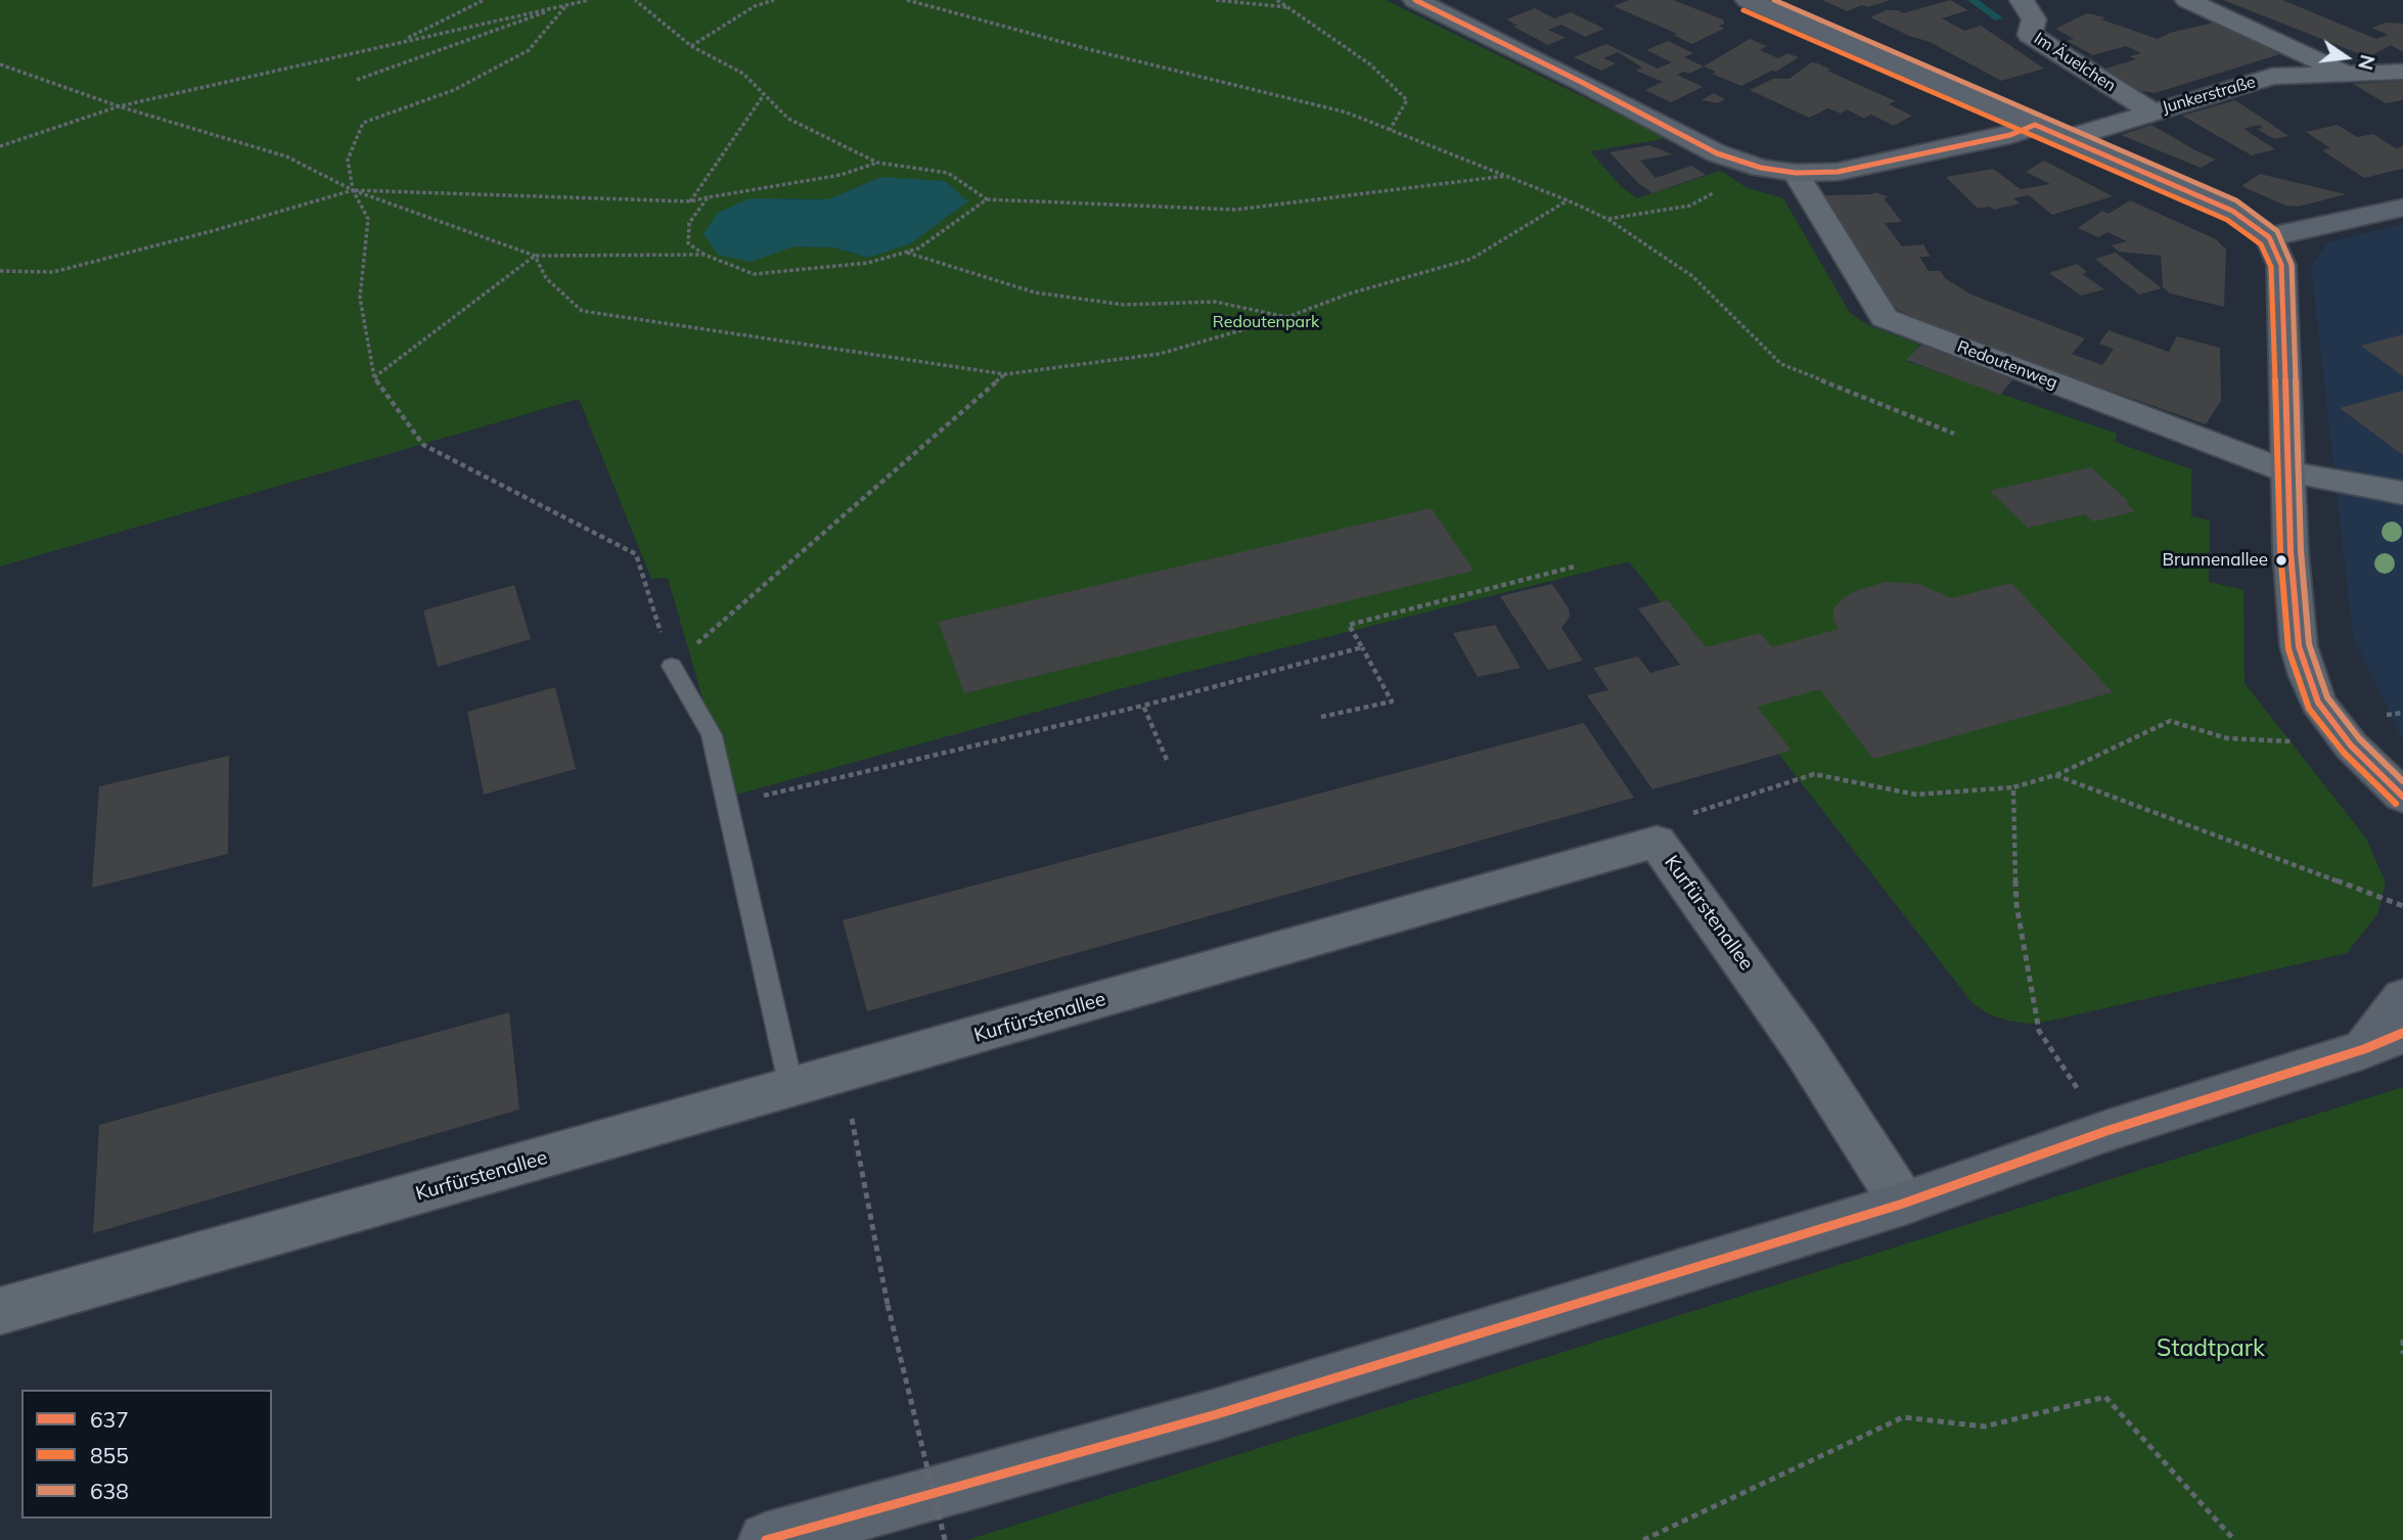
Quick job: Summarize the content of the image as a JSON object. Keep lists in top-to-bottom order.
{
  "streets": {
    "street": [
      "Im Äuelchen",
      "Junkerstraße",
      "Redoutenweg",
      "Kurfürstenallee"
    ]
  },
  "crossings": [
    ["Im Äuelchen", "Junkerstraße"]
  ],
  "parks": ["Redoutenpark", "Stadtpark"],
  "places": ["Brunnenallee"],
  "lines": ["transit line 637", "transit line 638", "transit line 855"],
  "legend": ["637", "855", "638"],
  "north": "right"
}
